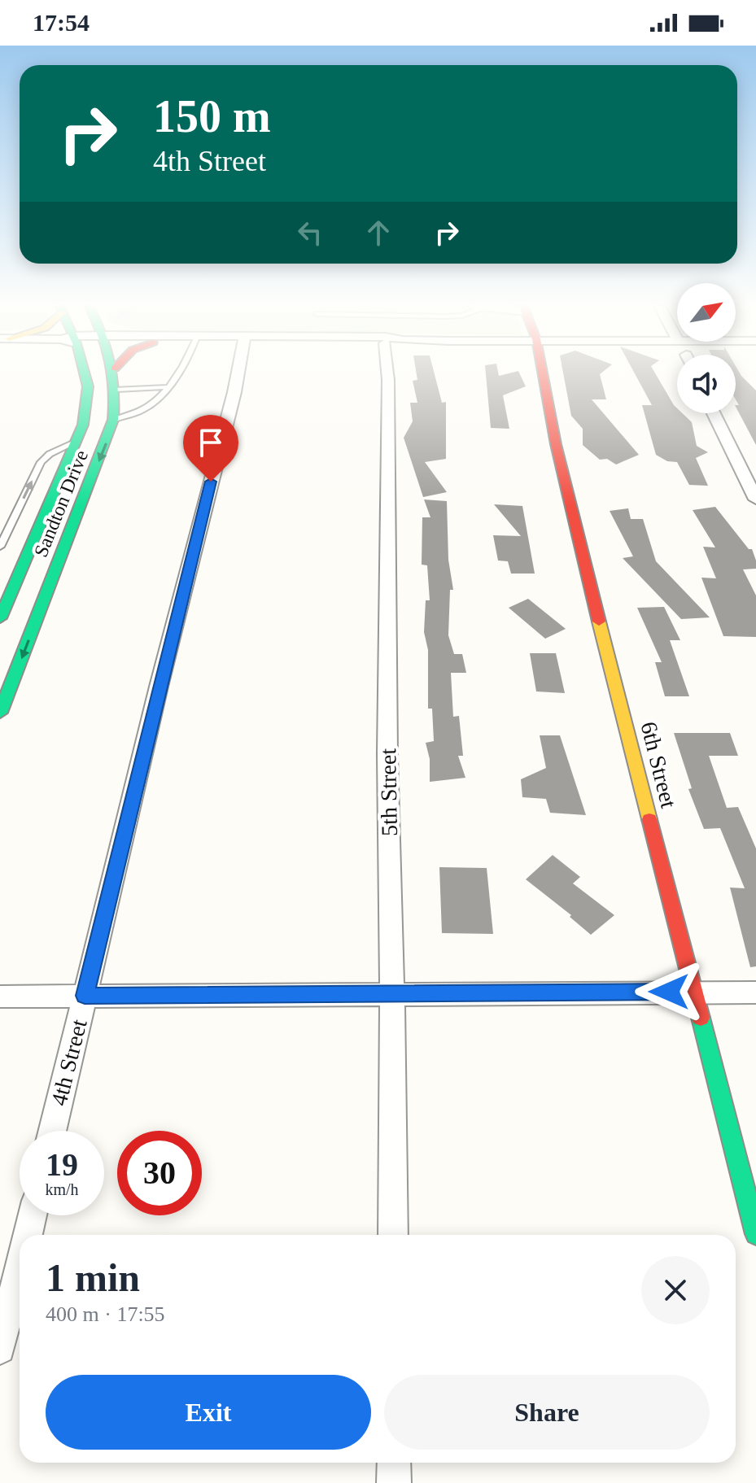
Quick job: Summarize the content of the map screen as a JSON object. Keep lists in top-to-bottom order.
{
  "streets": {
    "main road": ["Sandton Drive", "6th Street"],
    "street": ["5th Street", "4th Street"]
  },
  "north": "top right",
  "page": {
    "status": "17:54",
    "turn": ["150 m", "4th Street"],
    "speed": "19 km/h",
    "limit": "30",
    "heading": ["1 min", "400 m · 17:55"],
    "buttons": ["Exit", "Share"]
  }
}
